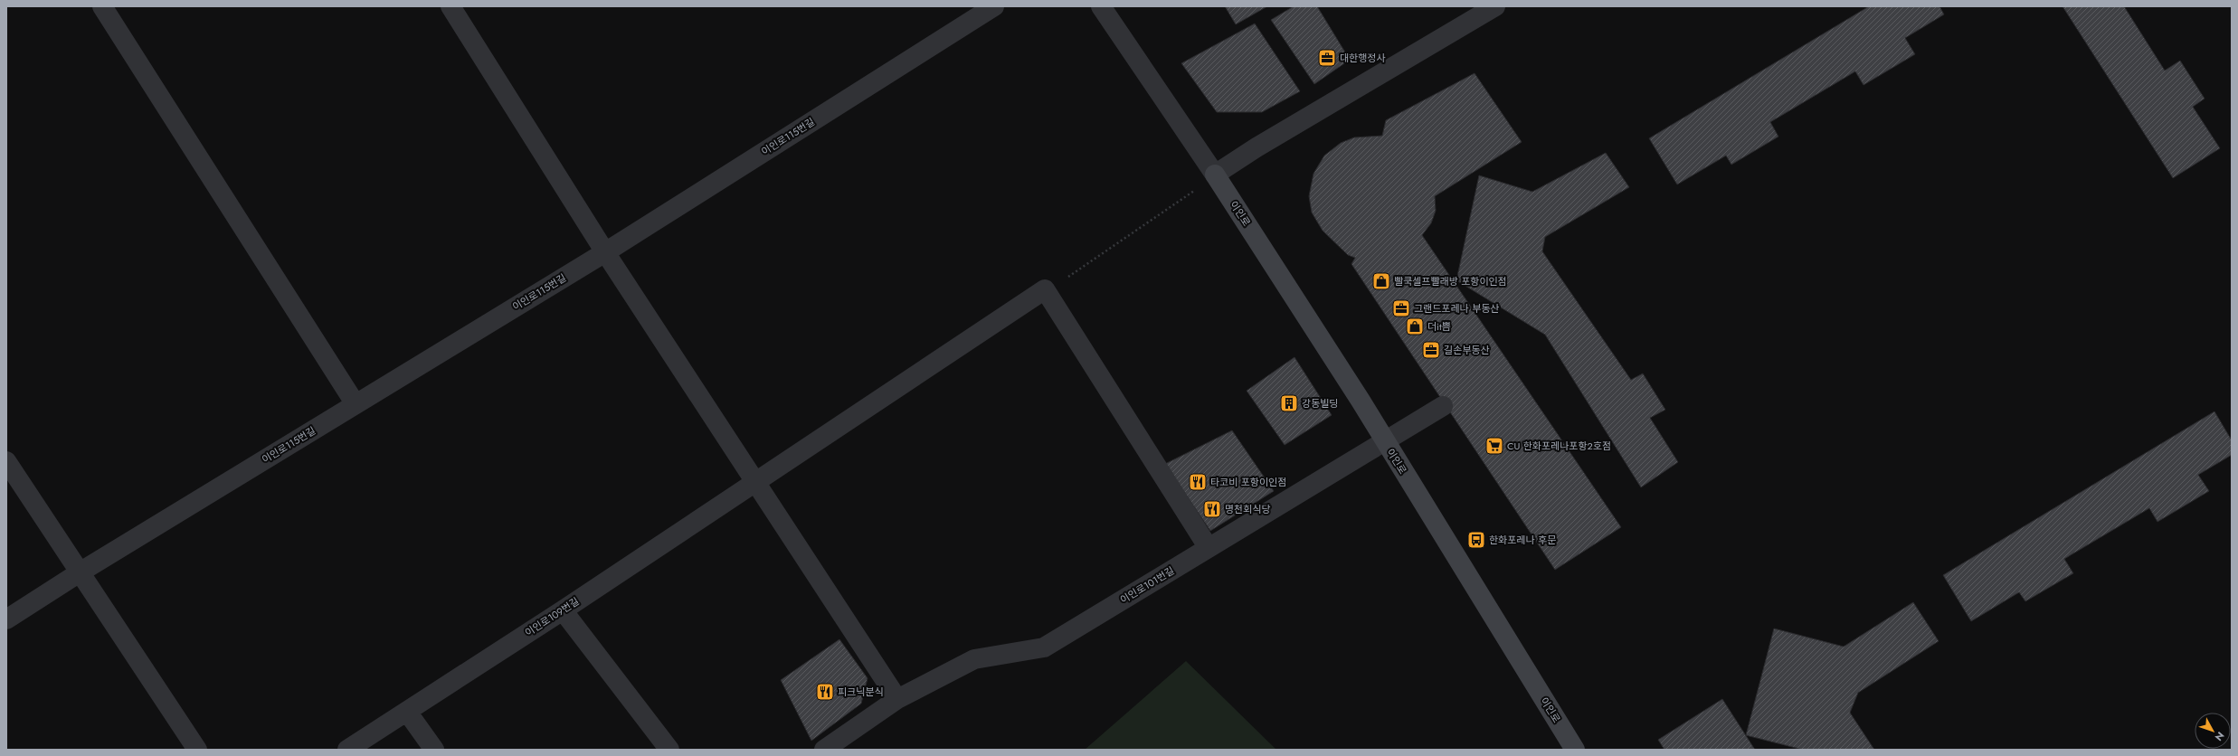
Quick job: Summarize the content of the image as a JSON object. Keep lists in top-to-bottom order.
{
  "streets": {
    "street": [
      "이인로115번길",
      "이인로",
      "이인로101번길",
      "이인로109번길"
    ]
  },
  "crossings": [
    ["이인로", "이인로101번길"]
  ],
  "places": {
    "office": ["대한행정사", "그랜드포레나 부동산", "길손부동산"],
    "shop": ["빨쿡셀프빨래방 포항이인점", "더it쁨"],
    "building": ["강동빌딩"],
    "supermarket": ["CU 한화포레나포항2호점"],
    "restaurant": ["타코비 포항이인점", "명천회식당", "피크닉분식"],
    "bus stop": ["한화포레나 후문"]
  },
  "north": "bottom right"
}
